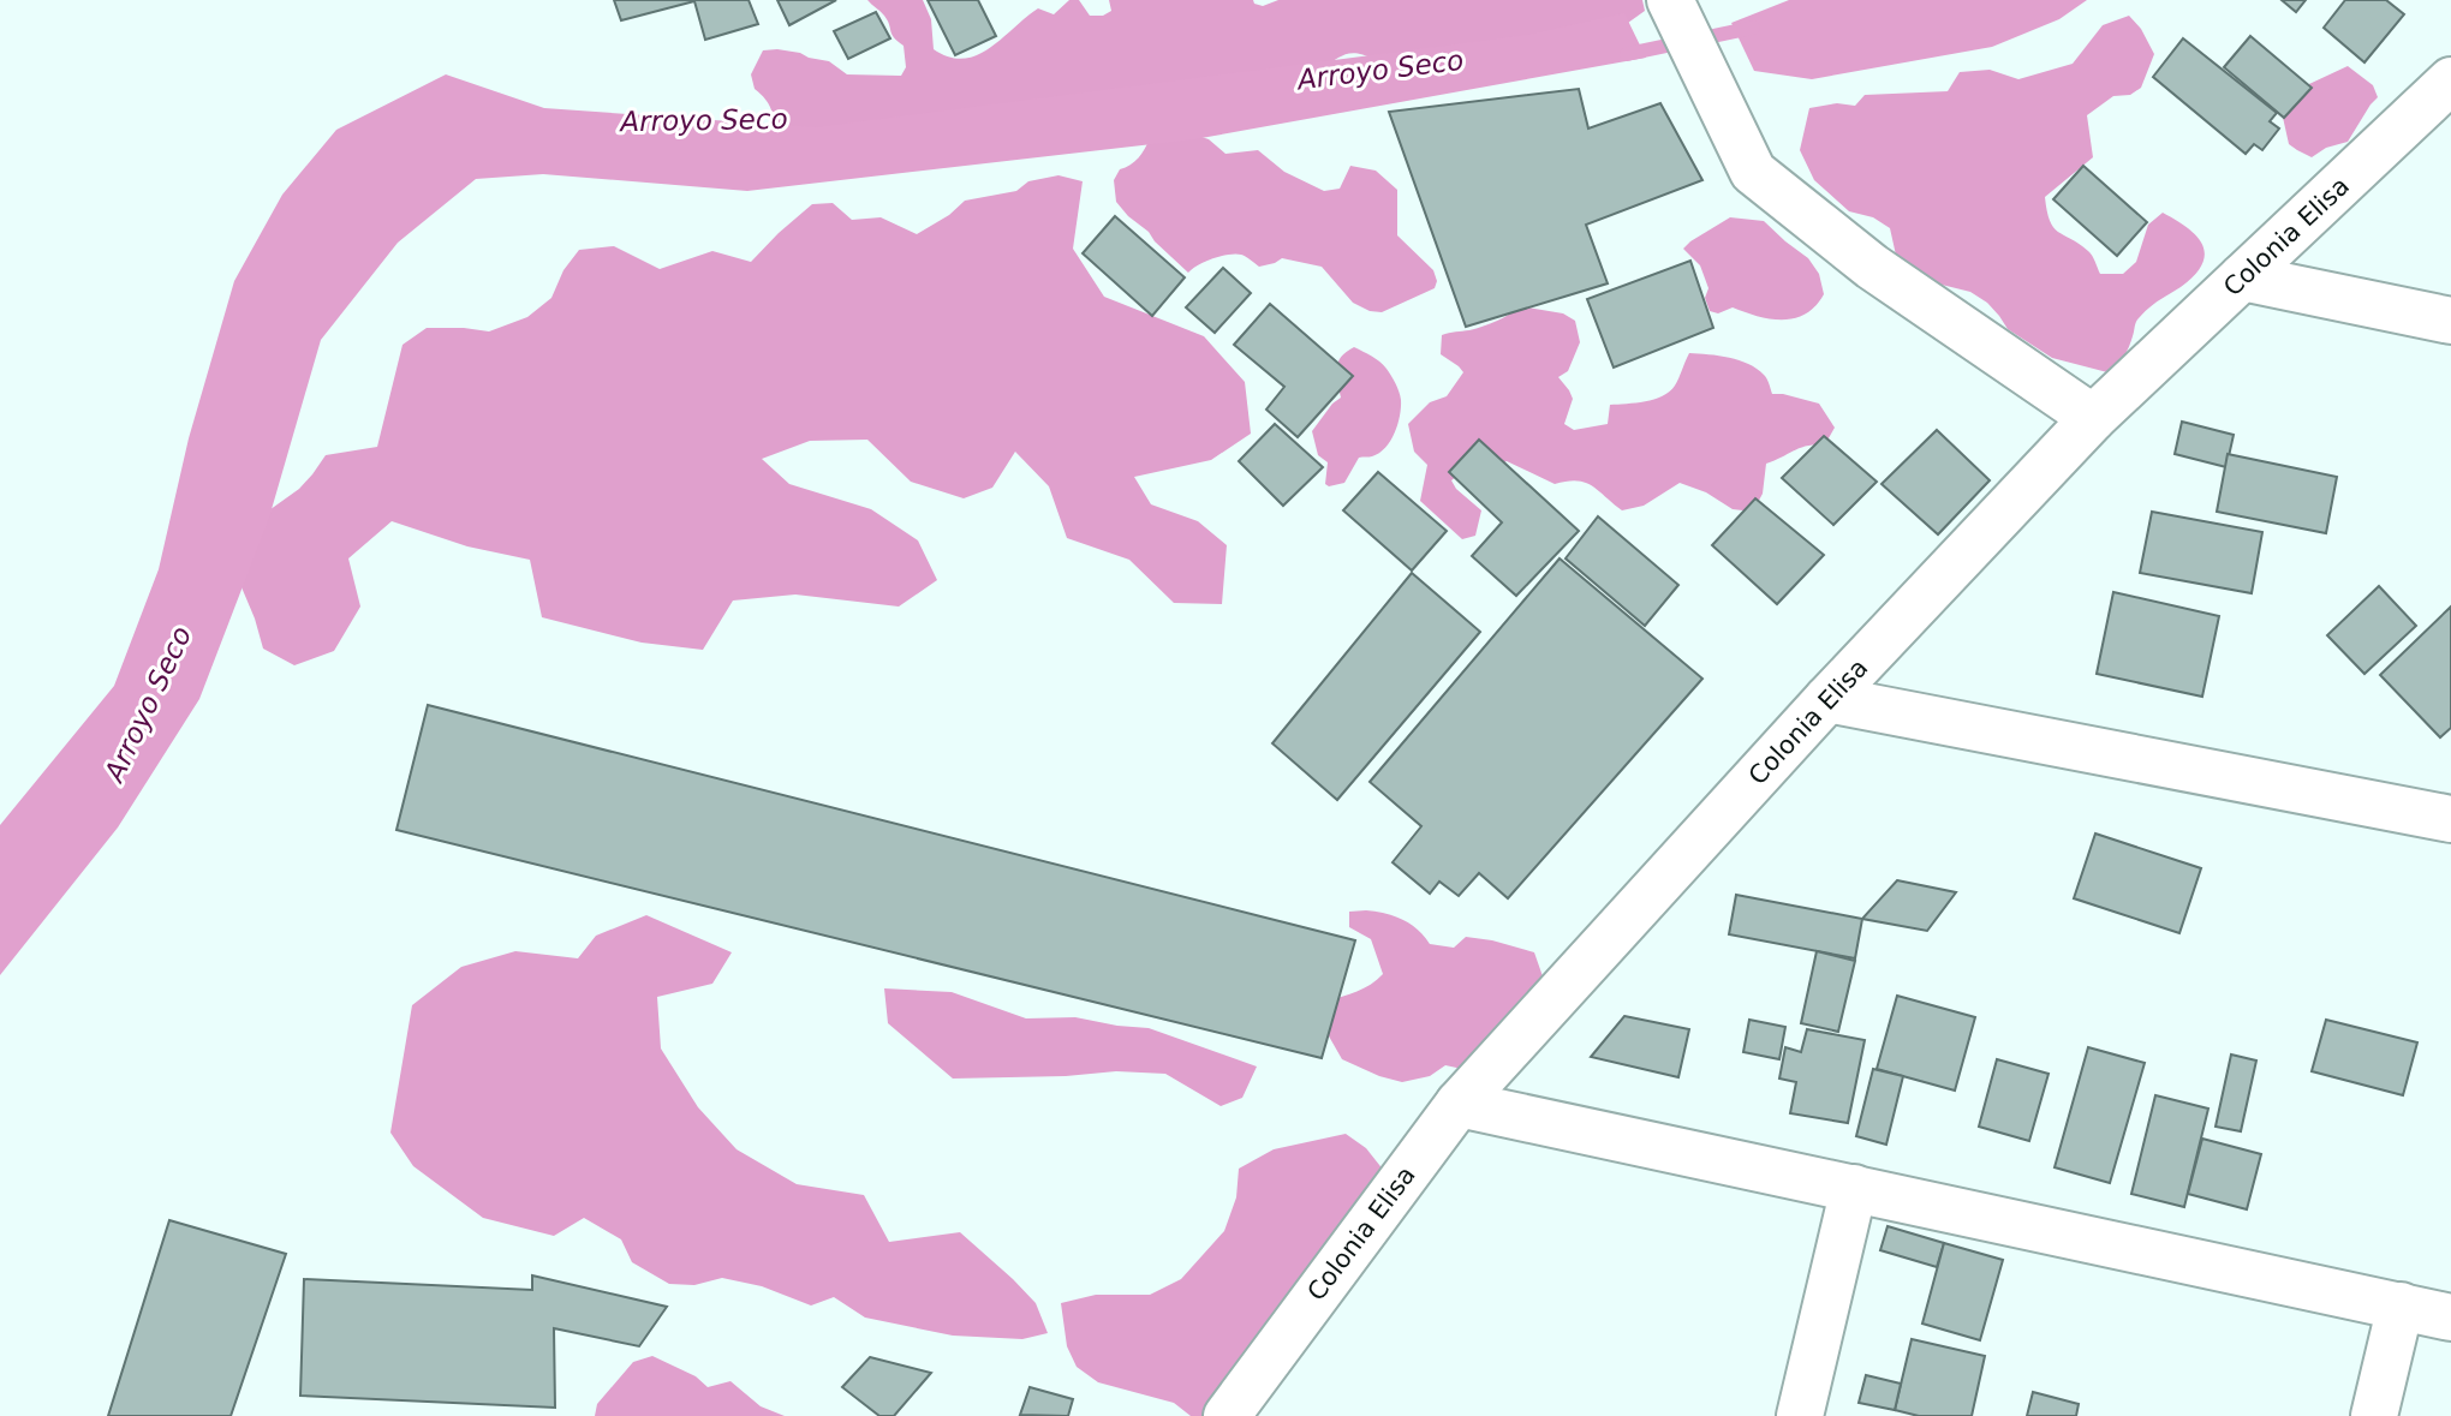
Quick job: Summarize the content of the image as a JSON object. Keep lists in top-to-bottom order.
{
  "streets": {
    "street": ["Colonia Elisa"]
  },
  "water": ["Arroyo Seco"]
}
